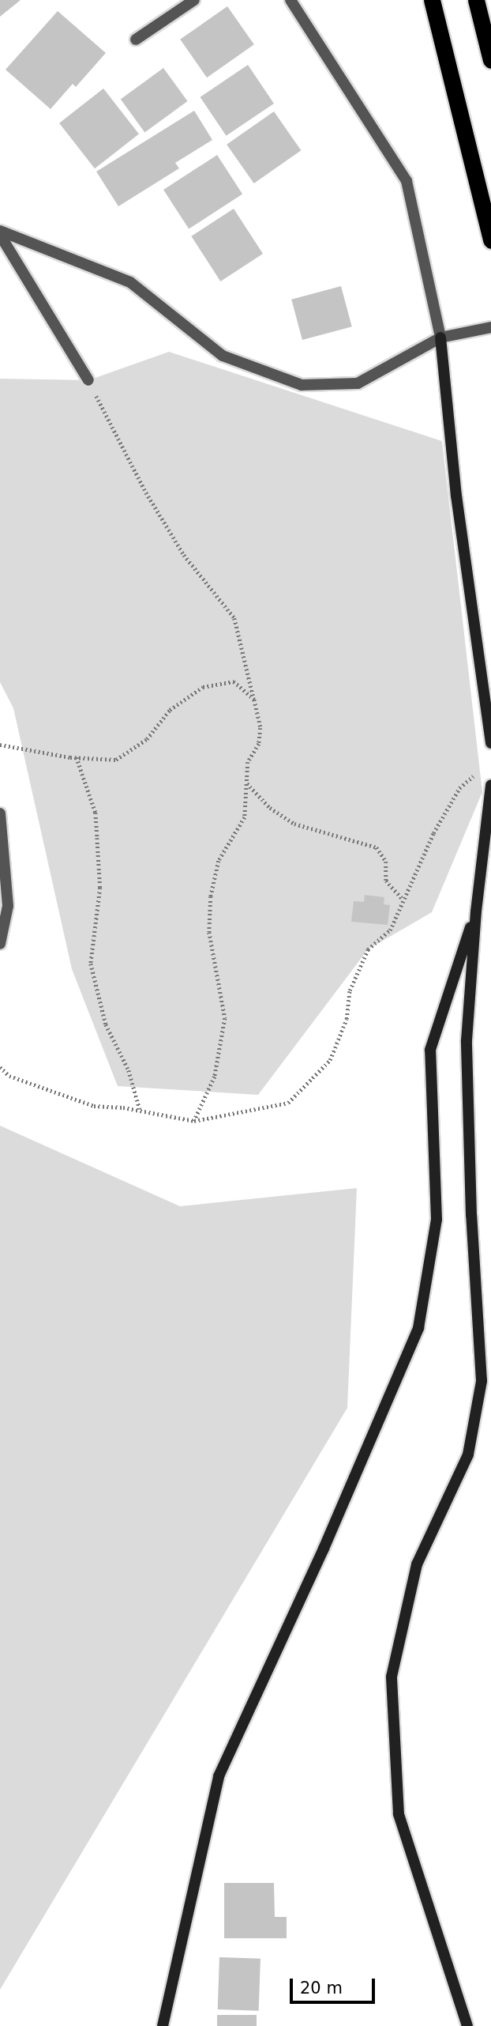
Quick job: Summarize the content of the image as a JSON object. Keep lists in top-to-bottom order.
{
  "scale_bar": "20 m"
}
